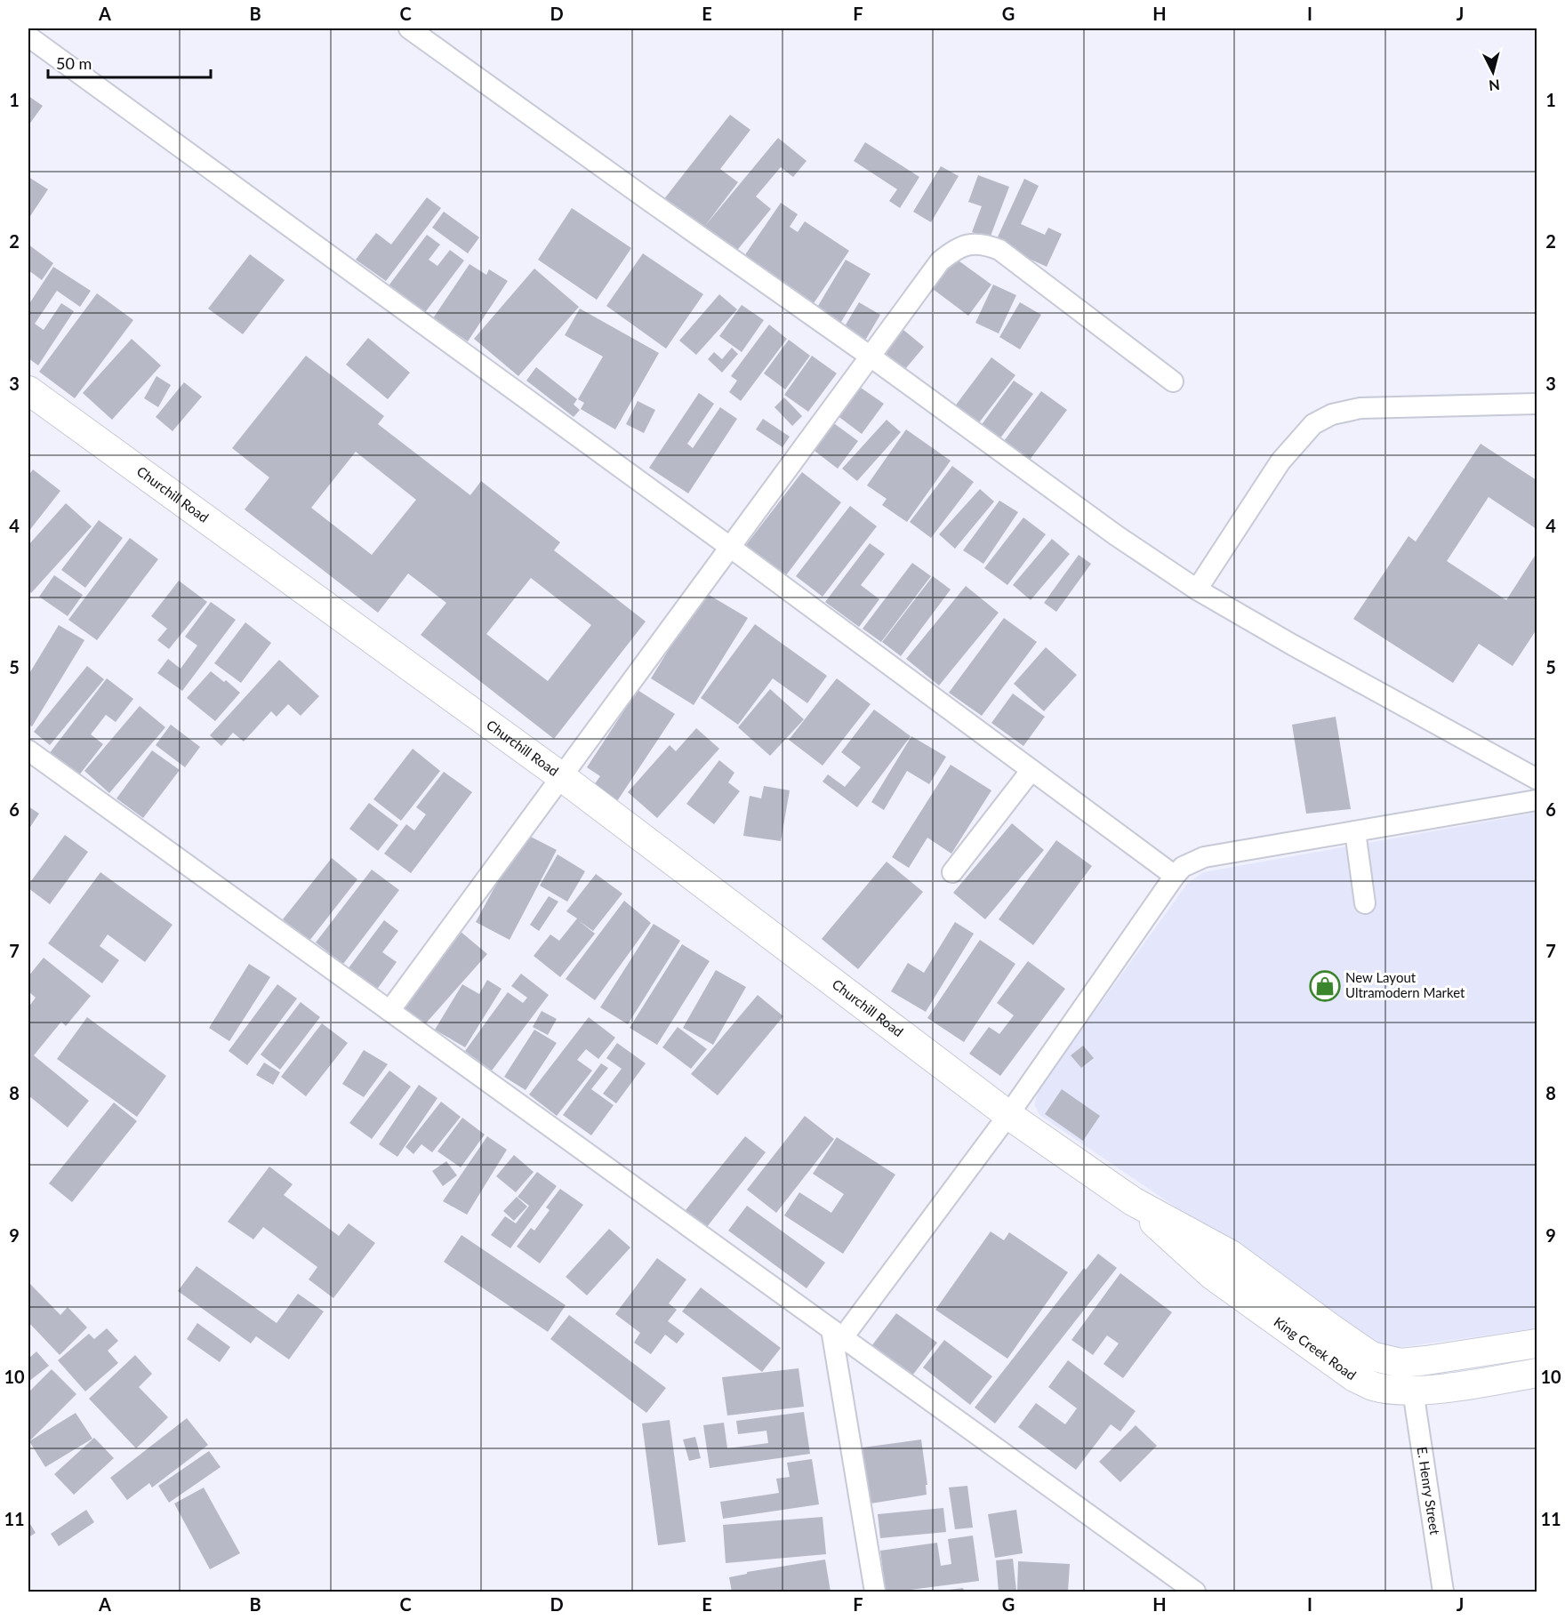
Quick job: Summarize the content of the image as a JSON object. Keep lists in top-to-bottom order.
{
  "streets": {
    "street": ["Churchill Road", "King Creek Road", "E. Henry Street"]
  },
  "crossings": [
    ["Churchill Road", "King Creek Road"],
    ["King Creek Road", "E. Henry Street"]
  ],
  "places": {
    "shop": ["New Layout Ultramodern Market"]
  },
  "scale_bar": "50 m",
  "north": "bottom",
  "grid": {
    "columns": [
      "A",
      "B",
      "C",
      "D",
      "E",
      "F",
      "G",
      "H",
      "I",
      "J"
    ],
    "rows": [
      "1",
      "2",
      "3",
      "4",
      "5",
      "6",
      "7",
      "8",
      "9",
      "10",
      "11"
    ]
  }
}
